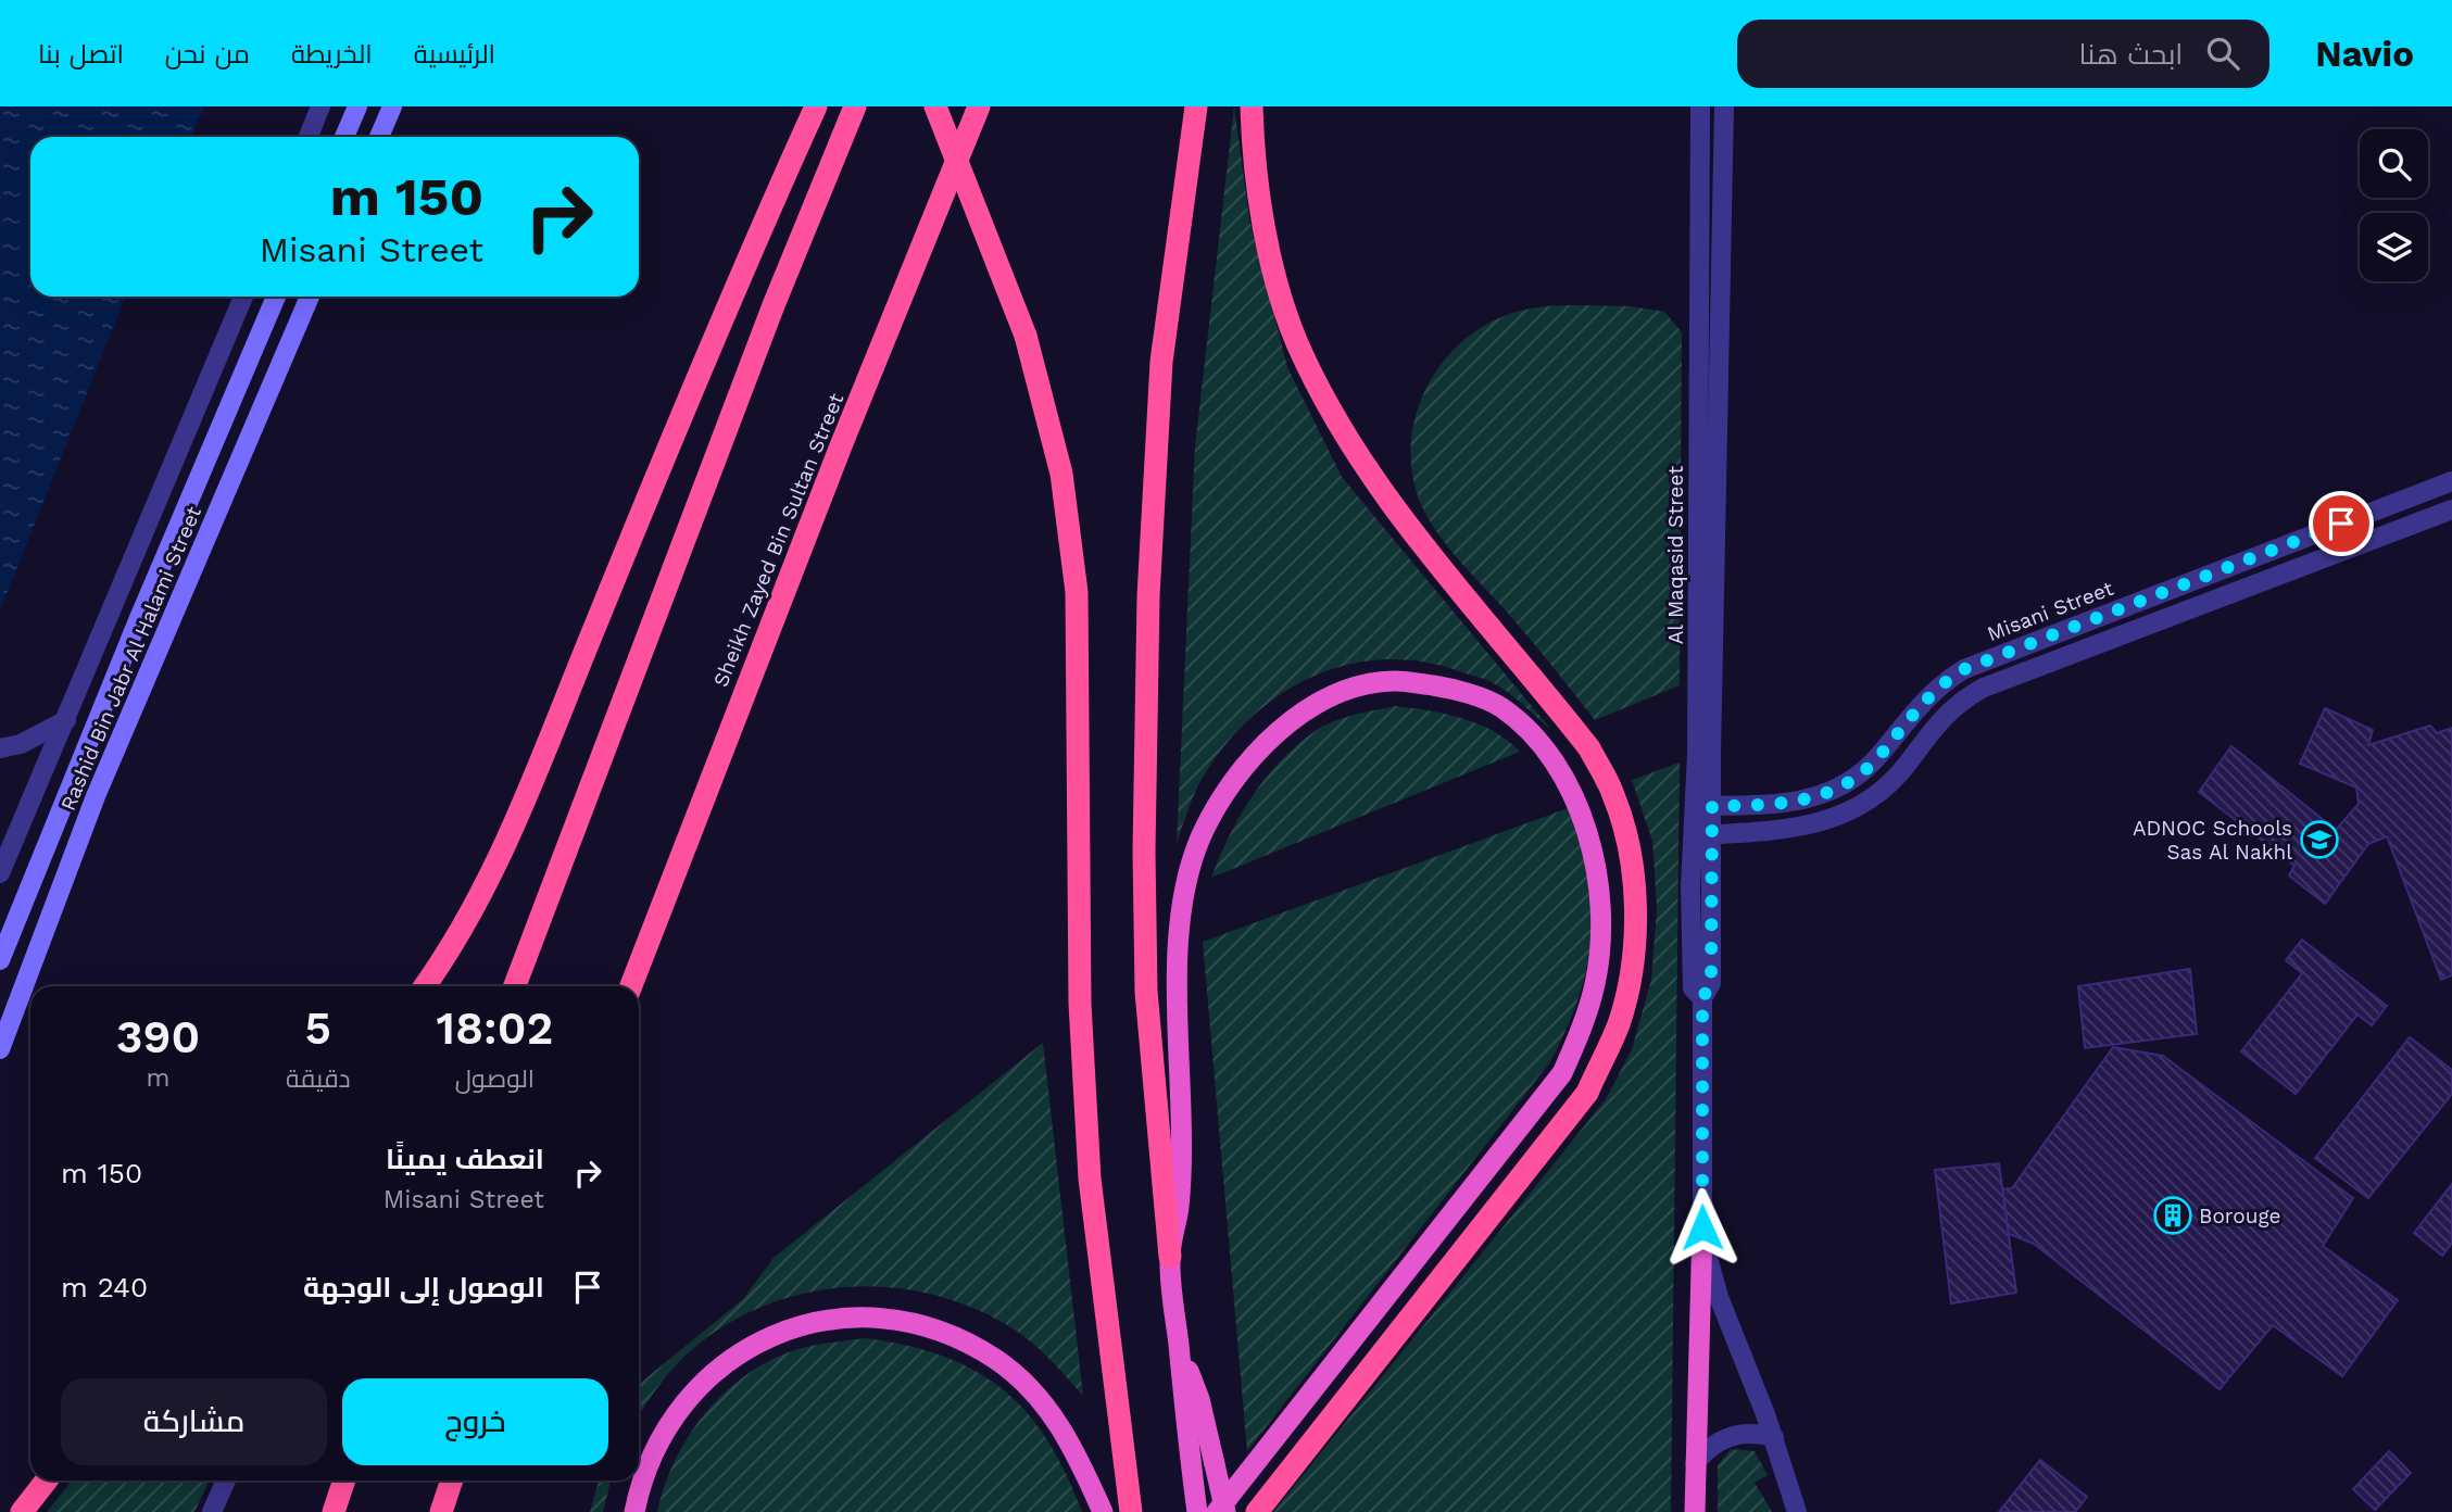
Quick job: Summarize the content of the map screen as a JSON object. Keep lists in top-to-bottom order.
{
  "streets": {
    "highway": ["Sheikh Zayed Bin Sultan Street"],
    "main road": ["Rashid Bin Jabr Al Halami Street"],
    "street": ["Al Maqasid Street", "Misani Street"]
  },
  "crossings": [
    ["Al Maqasid Street", "Misani Street"]
  ],
  "places": {
    "school or university": ["ADNOC Schools Sas Al Nakhl"],
    "building": ["Borouge"]
  },
  "page": {
    "header": "Navio",
    "search": "ابحث هنا",
    "nav": [
      "الرئيسية",
      "الخريطة",
      "من نحن",
      "اتصل بنا"
    ],
    "turn": ["150 m", "Misani Street"],
    "eta": [
      "18:02",
      "الوصول",
      "5",
      "دقيقة",
      "390",
      "m"
    ],
    "list": [
      {
        "name": "انعطف يمينًا",
        "note": "Misani Street",
        "value": "150 m"
      },
      {
        "name": "الوصول إلى الوجهة",
        "value": "240 m"
      }
    ],
    "buttons": ["خروج", "مشاركة"]
  }
}
